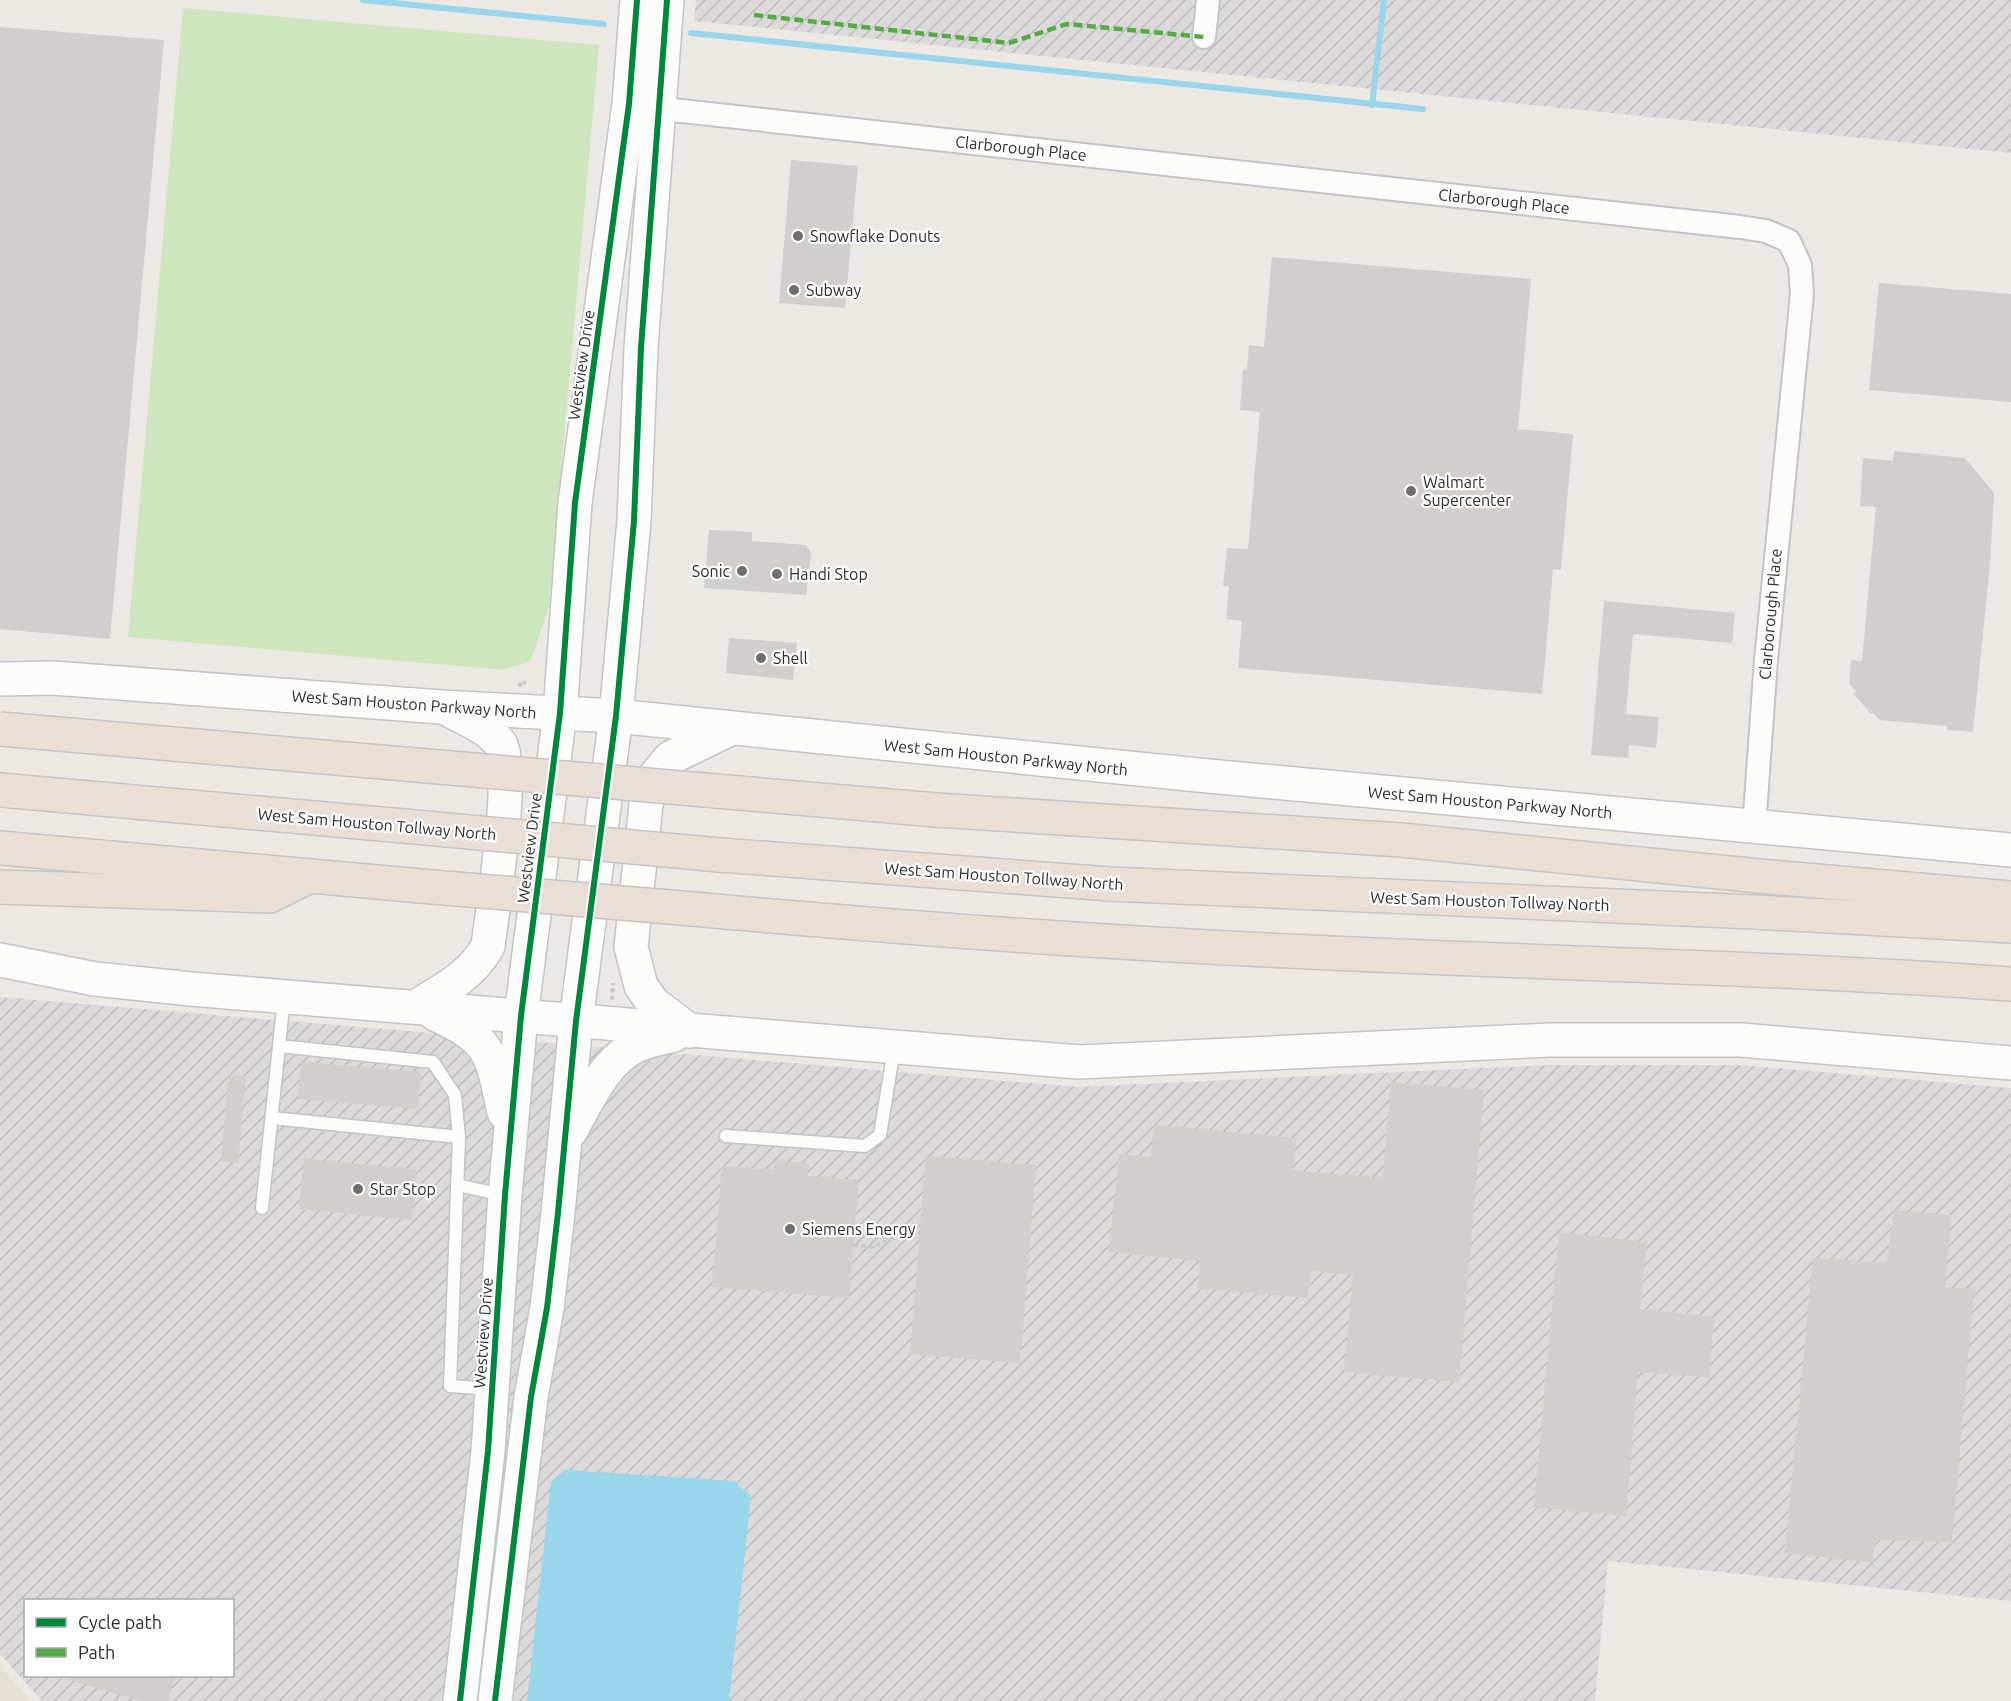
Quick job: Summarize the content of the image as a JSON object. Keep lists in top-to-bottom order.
{
  "streets": {
    "highway": ["West Sam Houston Tollway North"],
    "main road": ["Westview Drive", "West Sam Houston Parkway North"],
    "street": ["Clarborough Place"]
  },
  "crossings": [
    ["Clarborough Place", "Westview Drive"],
    ["Clarborough Place", "West Sam Houston Parkway North"],
    ["Westview Drive", "West Sam Houston Parkway North"]
  ],
  "places": [
    "Snowflake Donuts",
    "Subway",
    "Walmart Supercenter",
    "Sonic",
    "Handi Stop",
    "Shell",
    "Star Stop",
    "Siemens Energy"
  ],
  "legend": ["Cycle path", "Path"]
}
